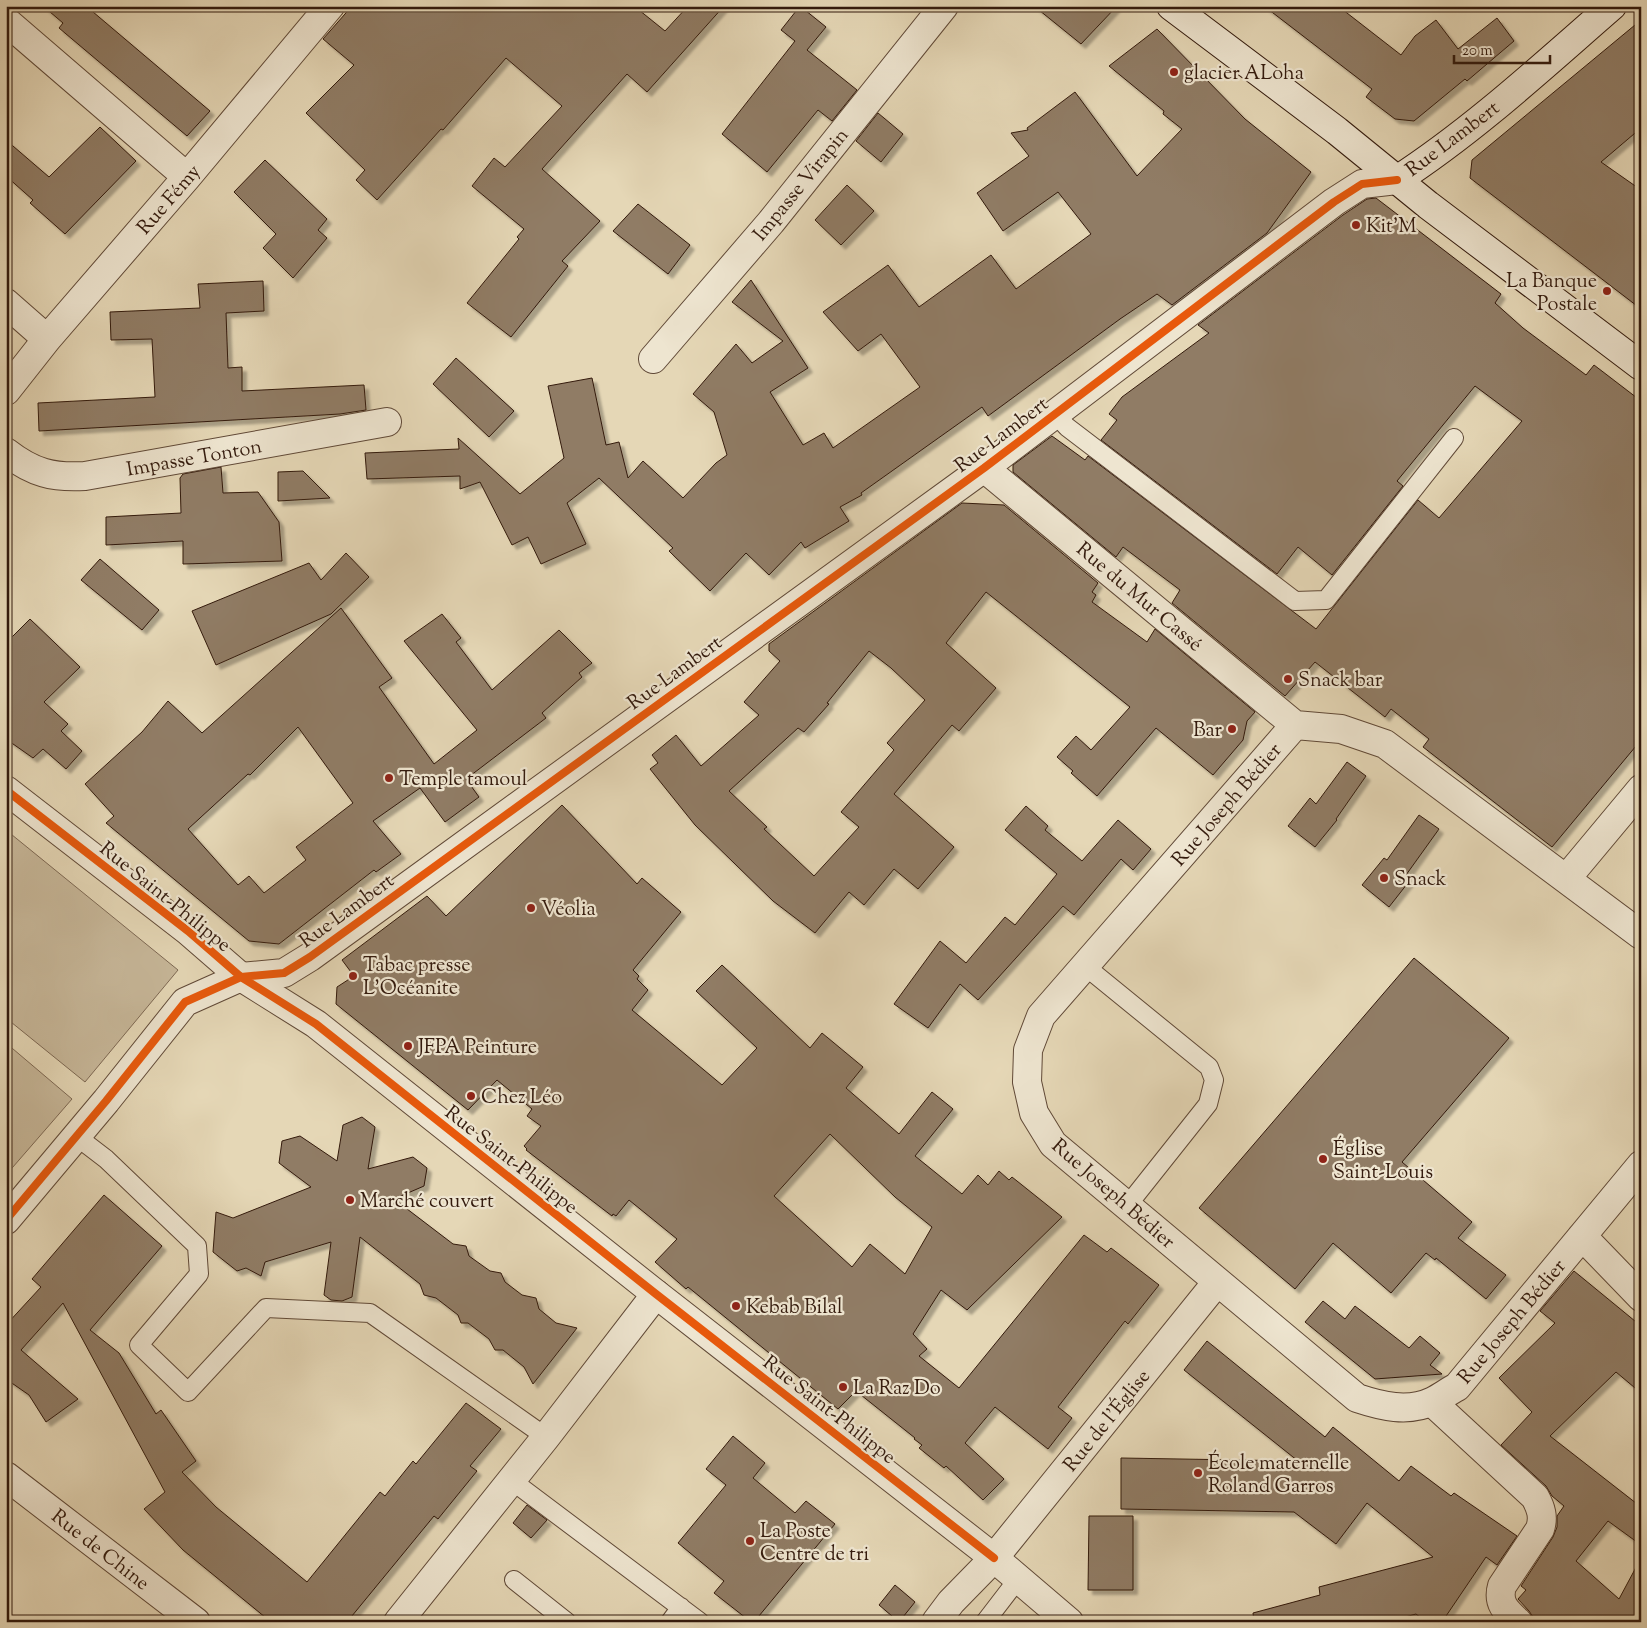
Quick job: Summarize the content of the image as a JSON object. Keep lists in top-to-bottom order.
{
  "streets": {
    "street": [
      "Rue Lambert",
      "Impasse Virapin",
      "Rue Fémy",
      "Impasse Tonton",
      "Rue du Mur Cassé",
      "Rue Joseph Bédier",
      "Rue Saint-Philippe",
      "Rue de l'Église",
      "Rue de Chine"
    ]
  },
  "crossings": [
    ["Rue Lambert", "Rue du Mur Cassé"],
    ["Rue Lambert", "Rue Saint-Philippe"],
    ["Rue du Mur Cassé", "Rue Joseph Bédier"],
    ["Rue Joseph Bédier", "Rue de l'Église"],
    ["Rue Saint-Philippe", "Rue de l'Église"]
  ],
  "places": [
    "glacier ALoha",
    "Kit'M",
    "La Banque Postale",
    "Snack bar",
    "Bar",
    "Temple tamoul",
    "Snack",
    "Véolia",
    "Tabac presse L'Océanite",
    "JFPA Peinture",
    "Chez Léo",
    "Église Saint-Louis",
    "Marché couvert",
    "Kebab Bilal",
    "La Raz Do",
    "École maternelle Roland Garros",
    "La Poste Centre de tri"
  ],
  "scale_bar": "20 m"
}
